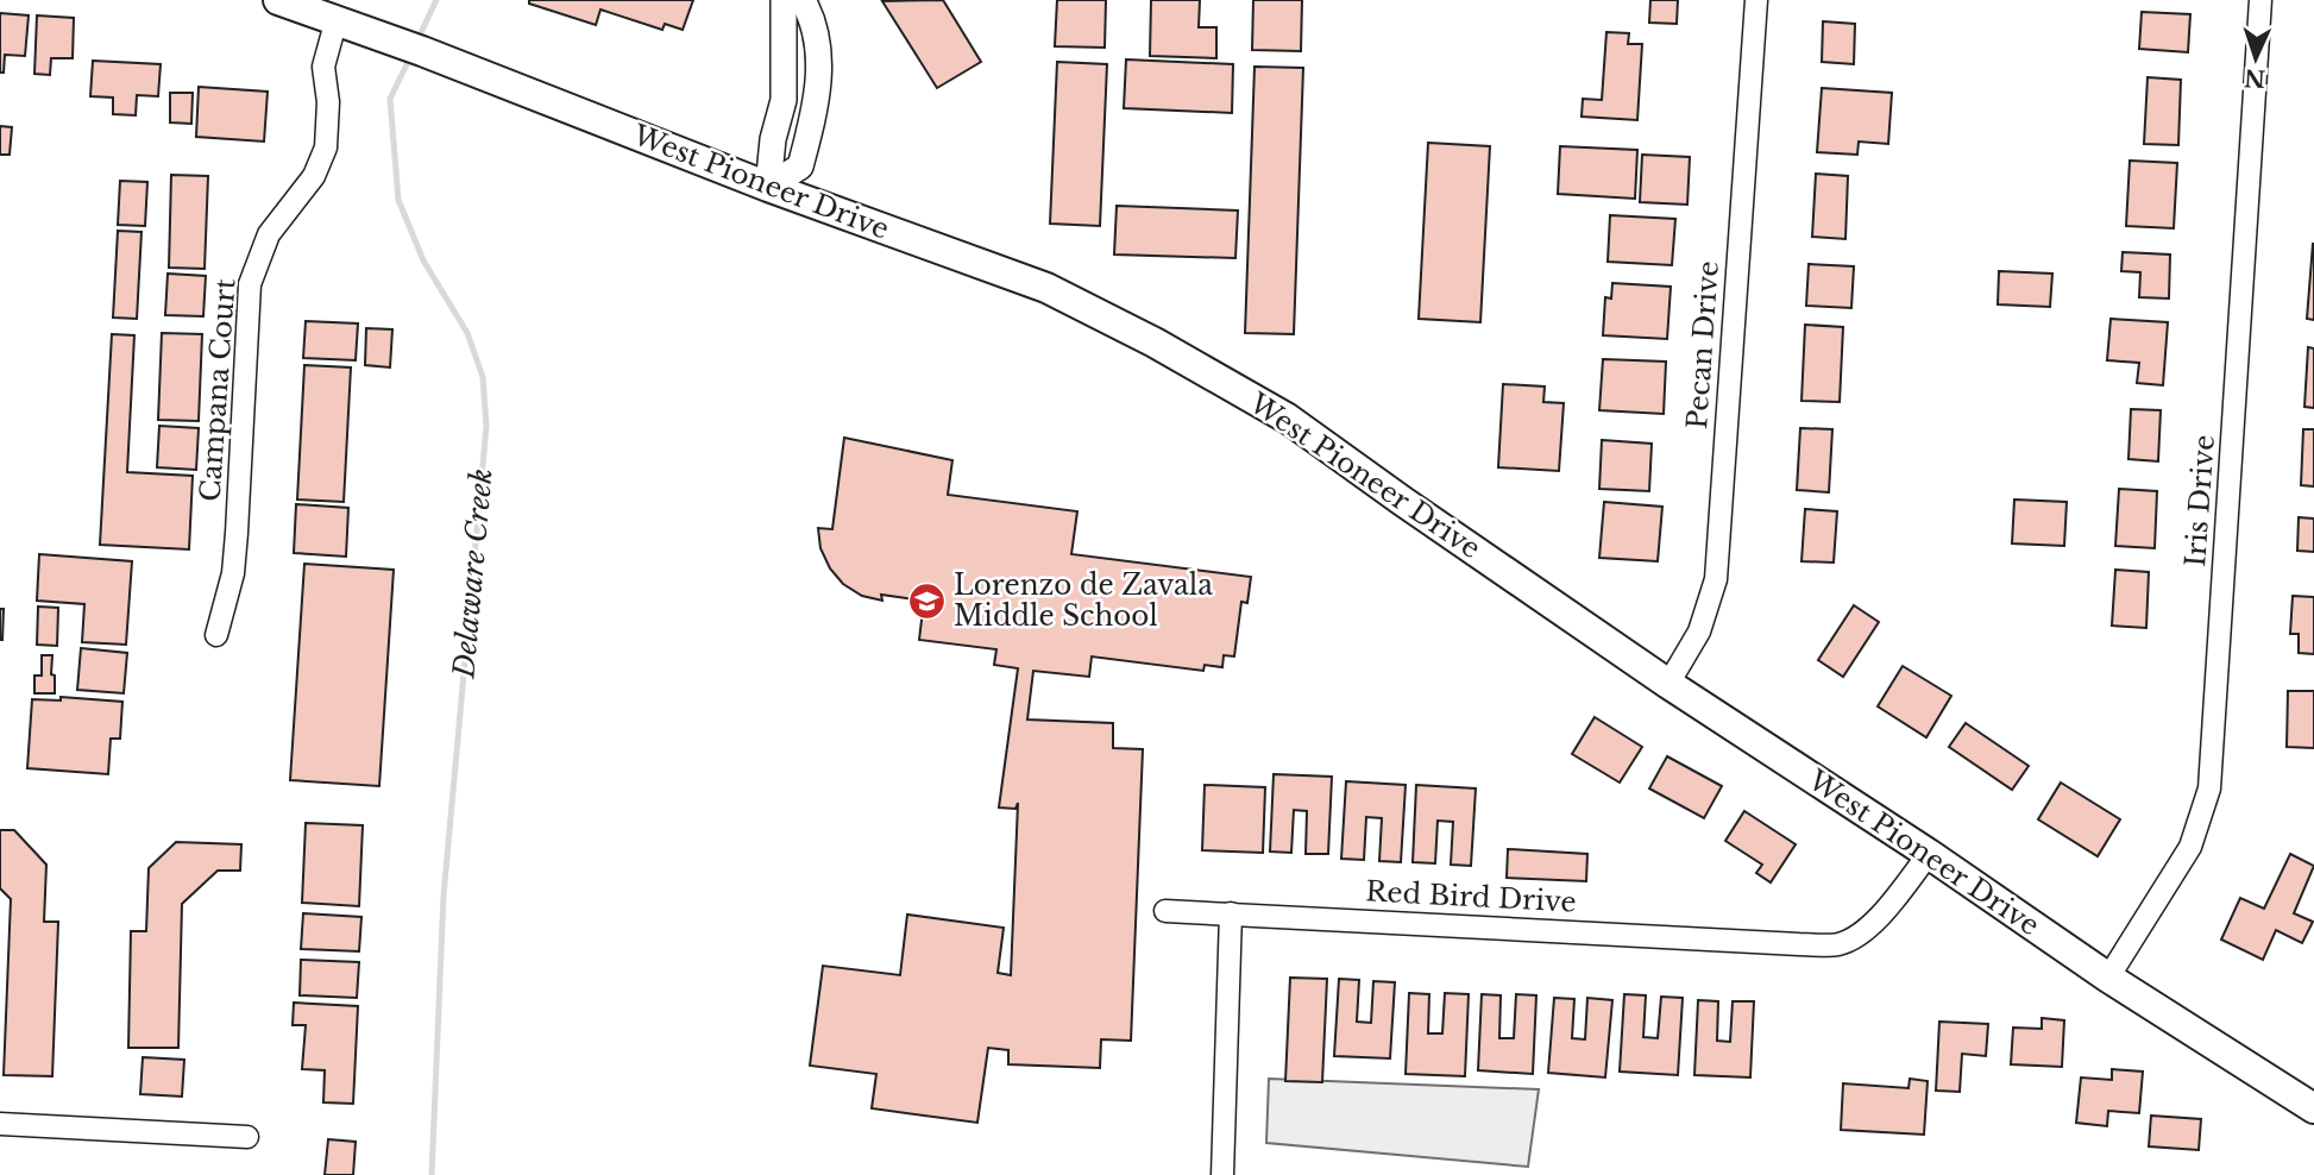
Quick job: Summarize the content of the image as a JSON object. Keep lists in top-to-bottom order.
{
  "streets": {
    "main road": ["West Pioneer Drive"],
    "street": [
      "Pecan Drive",
      "Campana Court",
      "Iris Drive",
      "Red Bird Drive"
    ]
  },
  "crossings": [
    ["West Pioneer Drive", "Pecan Drive"],
    ["West Pioneer Drive", "Campana Court"],
    ["West Pioneer Drive", "Iris Drive"],
    ["West Pioneer Drive", "Red Bird Drive"]
  ],
  "water": ["Delaware Creek"],
  "places": {
    "school or university": ["Lorenzo de Zavala Middle School"]
  },
  "north": "bottom"
}
